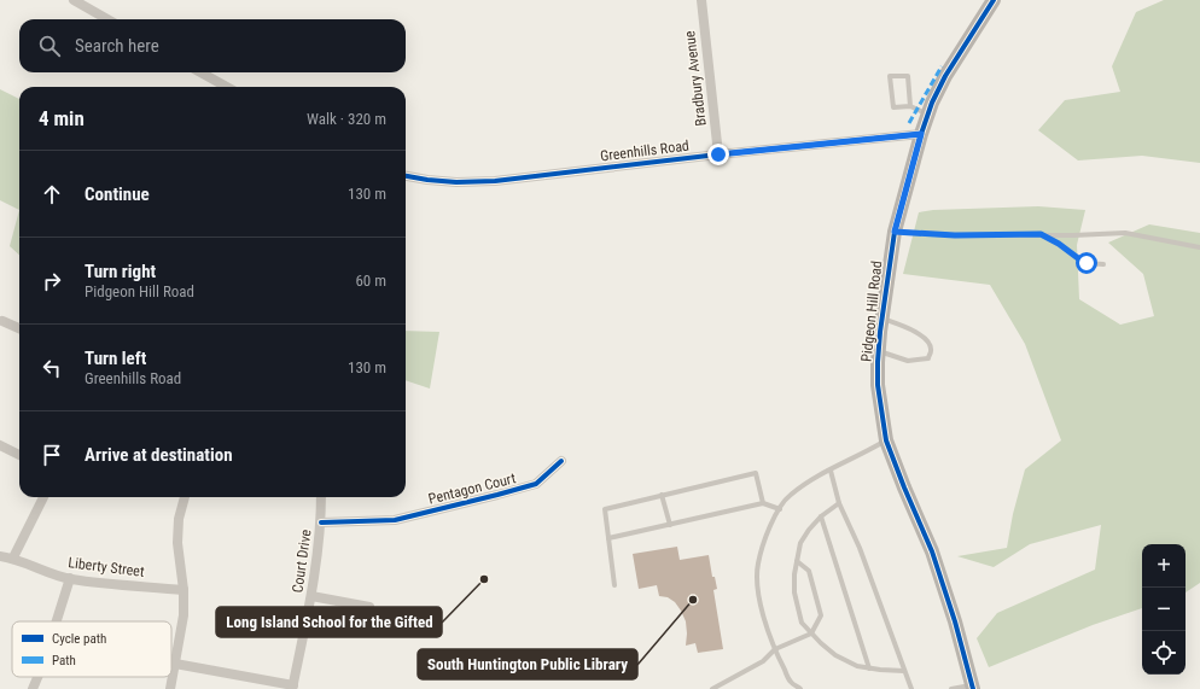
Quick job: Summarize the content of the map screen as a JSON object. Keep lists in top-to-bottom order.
{
  "streets": {
    "street": [
      "Bradbury Avenue",
      "Greenhills Road",
      "Pidgeon Hill Road",
      "Pentagon Court",
      "Court Drive",
      "Liberty Street"
    ]
  },
  "crossings": [
    ["Bradbury Avenue", "Greenhills Road"],
    ["Greenhills Road", "Pidgeon Hill Road"],
    ["Pentagon Court", "Court Drive"]
  ],
  "places": ["Long Island School for the Gifted", "South Huntington Public Library"],
  "legend": ["Cycle path", "Path"],
  "page": {
    "search": "Search here",
    "heading": ["4 min", "Walk · 320 m"],
    "list": [
      ["Continue", "130 m"],
      ["Turn right", "Pidgeon Hill Road", "60 m"],
      ["Turn left", "Greenhills Road", "130 m"],
      "Arrive at destination"
    ],
    "map_buttons": ["+", "−"]
  }
}
